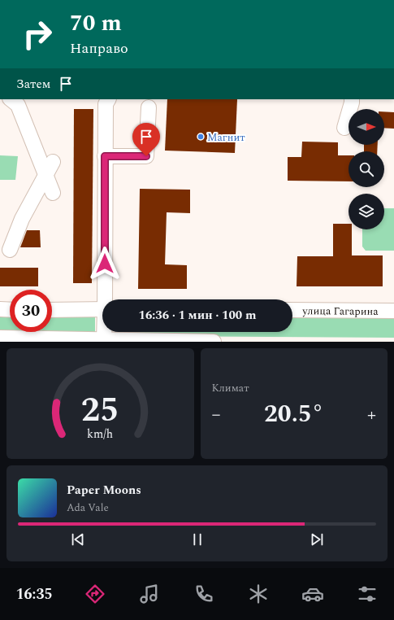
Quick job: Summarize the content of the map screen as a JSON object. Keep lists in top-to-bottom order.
{
  "streets": {
    "street": ["улица Гагарина"]
  },
  "places": ["Магнит"],
  "north": "right",
  "page": {
    "turn": ["70 m", "Направо"],
    "then": "Затем",
    "limit": "30",
    "trip": "16:36 · 1 мин · 100 m",
    "tile": "Климат",
    "heat": ["−", "20.5°", "+"],
    "song": ["Paper Moons", "Ada Vale"],
    "tabs": "16:35",
    "gauge": ["25", "km/h"]
  }
}
